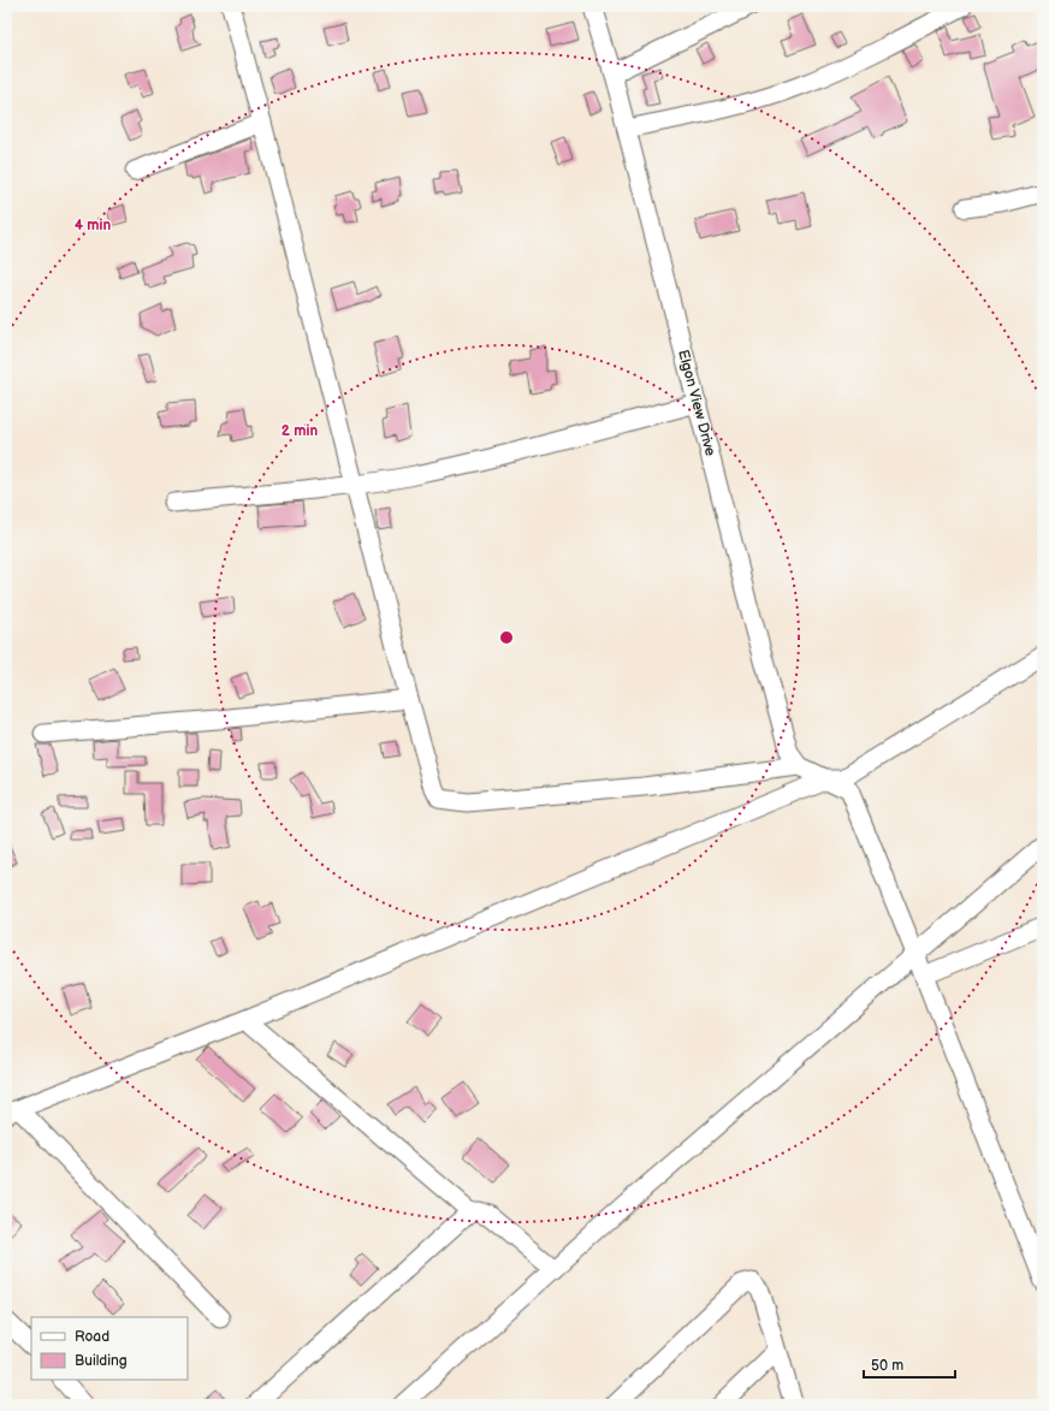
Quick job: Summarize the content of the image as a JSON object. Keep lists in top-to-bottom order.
{
  "streets": {
    "street": ["Elgon View Drive"]
  },
  "legend": ["Road", "Building"],
  "scale_bar": "50 m",
  "rings": ["4 min", "2 min"]
}
